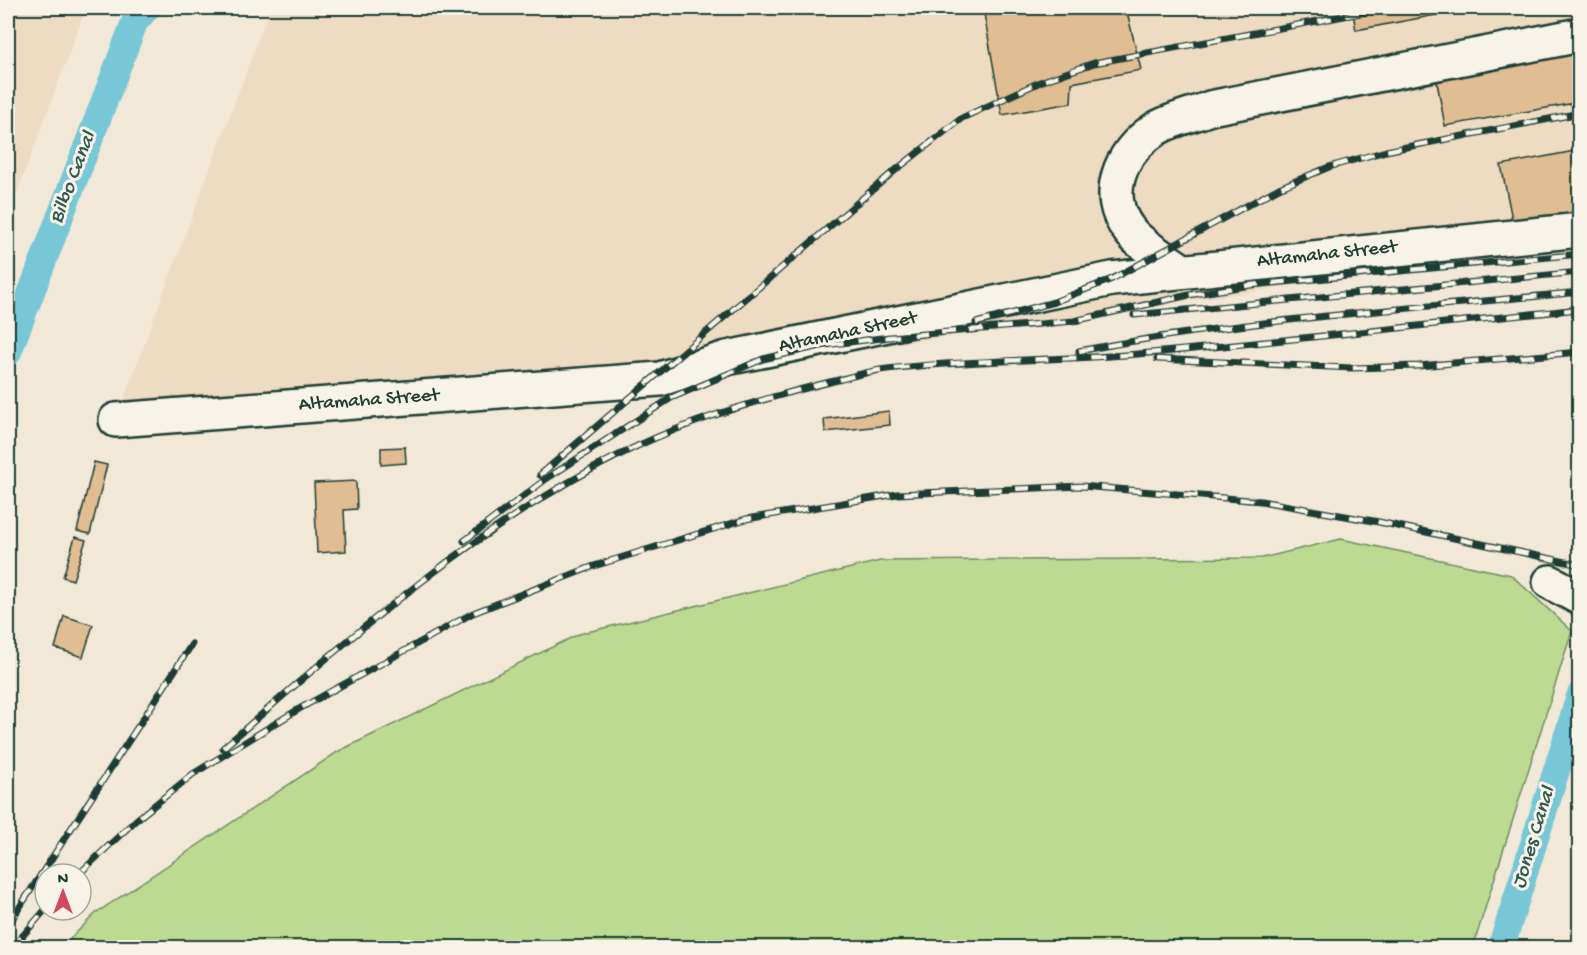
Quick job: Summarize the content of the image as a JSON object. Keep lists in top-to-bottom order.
{
  "streets": {
    "street": ["Altamaha Street"]
  },
  "water": ["Bilbo Canal", "Jones Canal"],
  "north": "top"
}
